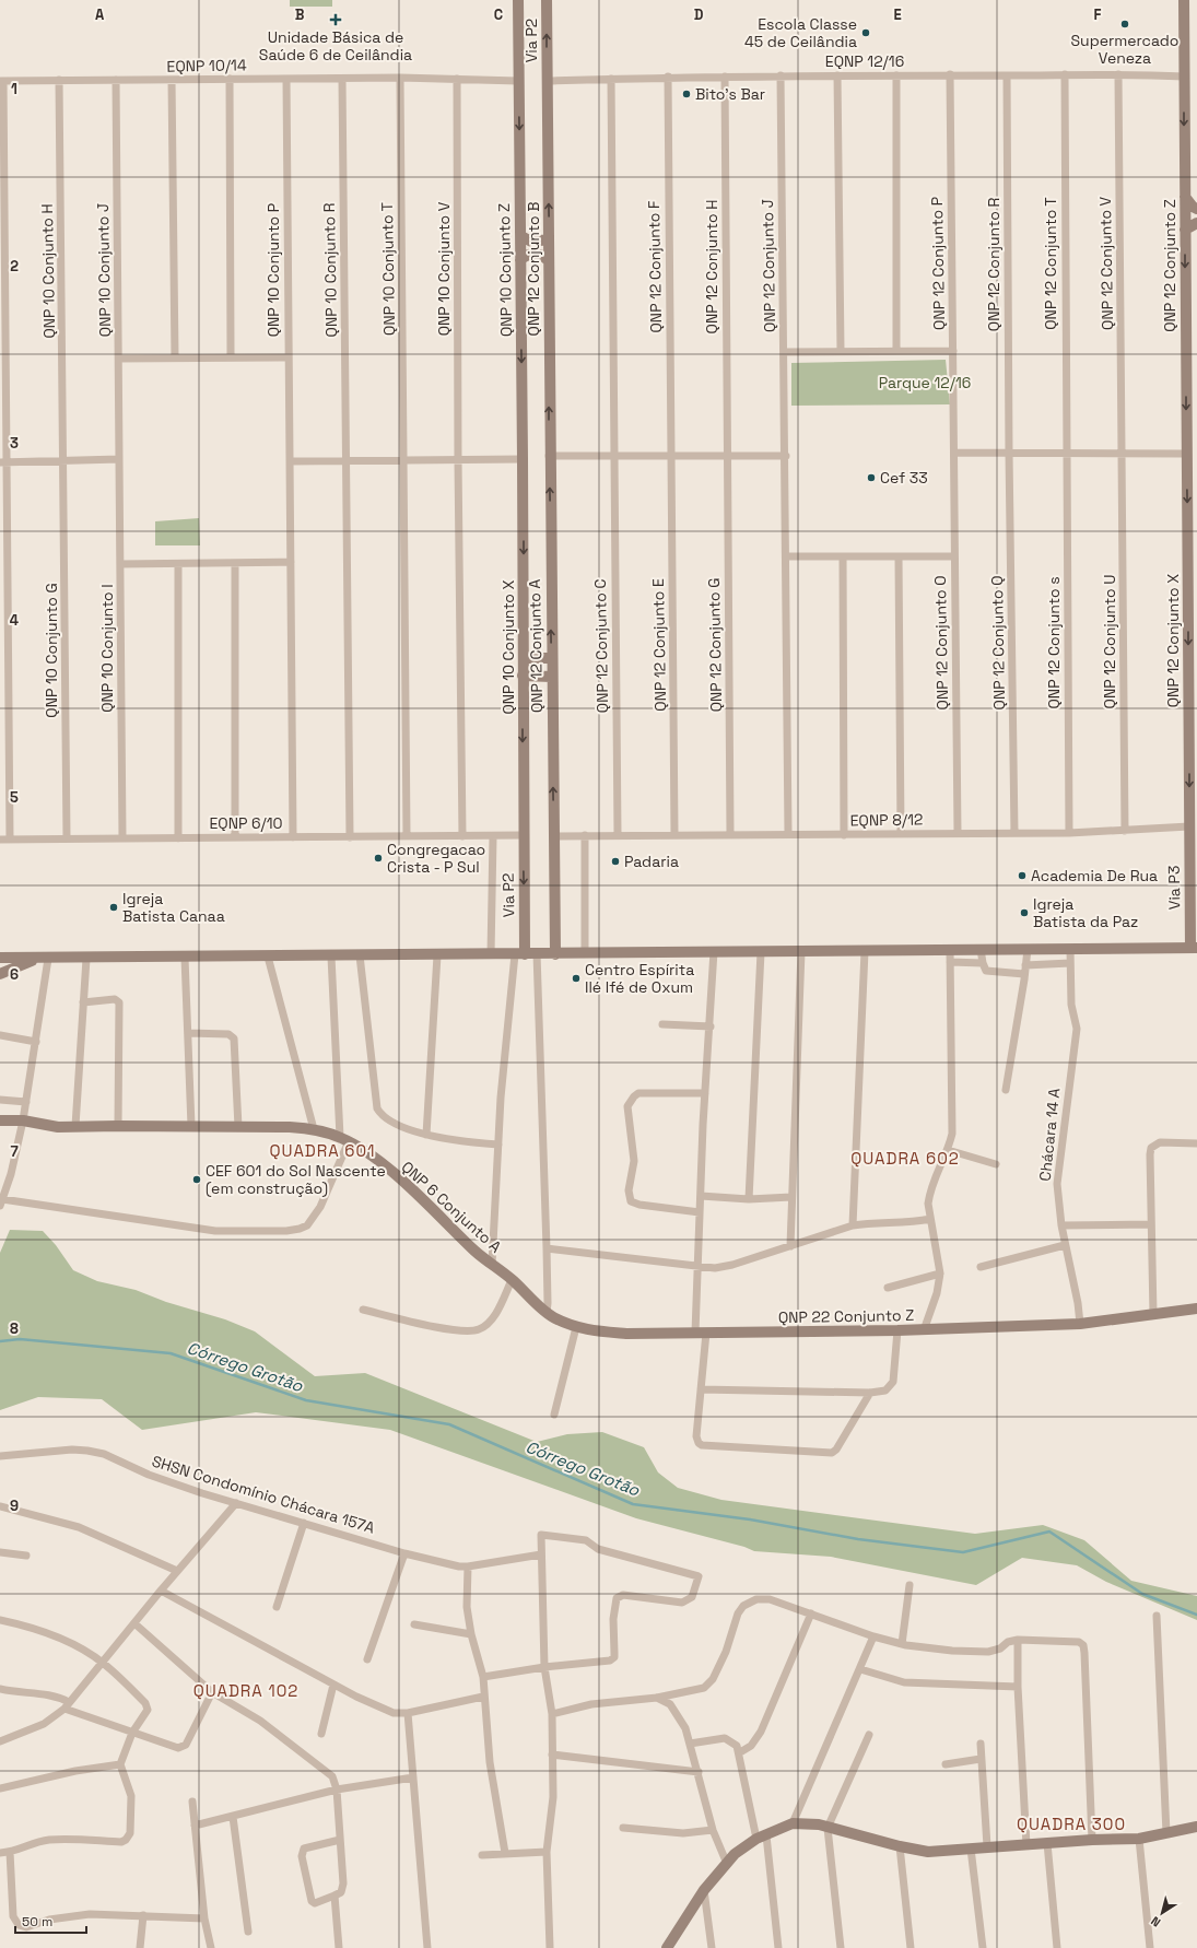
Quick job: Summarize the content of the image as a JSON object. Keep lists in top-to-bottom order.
{
  "streets": {
    "street": [
      "Via P2",
      "EQNP 12/16",
      "EQNP 10/14",
      "QNP 12 Conjunto P",
      "QNP 12 Conjunto T",
      "QNP 12 Conjunto V",
      "QNP 12 Conjunto R",
      "QNP 12 Conjunto J",
      "QNP 12 Conjunto Z",
      "QNP 12 Conjunto F",
      "QNP 12 Conjunto H",
      "QNP 10 Conjunto T",
      "QNP 10 Conjunto V",
      "QNP 12 Conjunto B",
      "QNP 10 Conjunto J",
      "QNP 10 Conjunto P",
      "QNP 10 Conjunto R",
      "QNP 10 Conjunto Z",
      "QNP 10 Conjunto H",
      "QNP 12 Conjunto X",
      "QNP 12 Conjunto U",
      "QNP 12 Conjunto O",
      "QNP 12 Conjunto Q",
      "QNP 12 Conjunto s",
      "QNP 12 Conjunto E",
      "QNP 12 Conjunto G",
      "QNP 12 Conjunto A",
      "QNP 12 Conjunto C",
      "QNP 10 Conjunto X",
      "QNP 10 Conjunto I",
      "QNP 10 Conjunto G",
      "EQNP 8/12",
      "EQNP 6/10",
      "Via P3",
      "Chácara 14 A",
      "QNP 6 Conjunto A",
      "QNP 22 Conjunto Z",
      "SHSN Condomínio Chácara 157A"
    ]
  },
  "crossings": [
    ["Via P2", "EQNP 12/16"],
    ["Via P2", "EQNP 10/14"],
    ["Via P2", "QNP 12 Conjunto B"],
    ["Via P2", "QNP 10 Conjunto Z"],
    ["Via P2", "QNP 10 Conjunto X"],
    ["Via P2", "EQNP 6/10"],
    ["EQNP 12/16", "QNP 12 Conjunto P"],
    ["EQNP 12/16", "QNP 12 Conjunto T"],
    ["EQNP 12/16", "QNP 12 Conjunto V"],
    ["EQNP 12/16", "QNP 12 Conjunto R"],
    ["EQNP 12/16", "QNP 12 Conjunto J"],
    ["EQNP 12/16", "QNP 12 Conjunto Z"],
    ["EQNP 12/16", "QNP 12 Conjunto F"],
    ["EQNP 12/16", "QNP 12 Conjunto H"],
    ["EQNP 12/16", "QNP 12 Conjunto B"],
    ["EQNP 12/16", "QNP 12 Conjunto C"],
    ["EQNP 10/14", "QNP 10 Conjunto T"],
    ["EQNP 10/14", "QNP 10 Conjunto V"],
    ["EQNP 10/14", "QNP 10 Conjunto J"],
    ["EQNP 10/14", "QNP 10 Conjunto P"],
    ["EQNP 10/14", "QNP 10 Conjunto R"],
    ["EQNP 10/14", "QNP 10 Conjunto Z"],
    ["EQNP 10/14", "QNP 10 Conjunto H"],
    ["QNP 12 Conjunto P", "QNP 12 Conjunto O"],
    ["QNP 12 Conjunto T", "QNP 12 Conjunto s"],
    ["QNP 12 Conjunto V", "QNP 12 Conjunto U"],
    ["QNP 12 Conjunto R", "QNP 12 Conjunto Q"],
    ["QNP 12 Conjunto J", "EQNP 8/12"],
    ["QNP 12 Conjunto Z", "QNP 12 Conjunto X"],
    ["QNP 12 Conjunto F", "QNP 12 Conjunto E"],
    ["QNP 12 Conjunto H", "QNP 12 Conjunto G"],
    ["QNP 10 Conjunto T", "EQNP 6/10"],
    ["QNP 10 Conjunto V", "EQNP 6/10"],
    ["QNP 12 Conjunto B", "QNP 12 Conjunto A"],
    ["QNP 10 Conjunto J", "QNP 10 Conjunto I"],
    ["QNP 10 Conjunto P", "EQNP 6/10"],
    ["QNP 10 Conjunto R", "EQNP 6/10"],
    ["QNP 10 Conjunto Z", "QNP 10 Conjunto X"],
    ["QNP 10 Conjunto H", "QNP 10 Conjunto G"],
    ["QNP 12 Conjunto X", "EQNP 8/12"],
    ["QNP 12 Conjunto X", "Via P3"],
    ["QNP 12 Conjunto U", "EQNP 8/12"],
    ["QNP 12 Conjunto O", "EQNP 8/12"],
    ["QNP 12 Conjunto Q", "EQNP 8/12"],
    ["QNP 12 Conjunto s", "EQNP 8/12"],
    ["QNP 12 Conjunto E", "EQNP 8/12"],
    ["QNP 12 Conjunto G", "EQNP 8/12"],
    ["QNP 12 Conjunto A", "EQNP 8/12"],
    ["QNP 12 Conjunto C", "EQNP 8/12"],
    ["QNP 10 Conjunto X", "EQNP 6/10"],
    ["QNP 10 Conjunto I", "EQNP 6/10"],
    ["QNP 10 Conjunto G", "EQNP 6/10"],
    ["EQNP 8/12", "Via P3"],
    ["Chácara 14 A", "QNP 22 Conjunto Z"],
    ["QNP 6 Conjunto A", "QNP 22 Conjunto Z"]
  ],
  "one_way": [
    "QNP 12 Conjunto Z",
    "QNP 12 Conjunto B",
    "QNP 10 Conjunto Z",
    "QNP 12 Conjunto X",
    "QNP 12 Conjunto A",
    "QNP 10 Conjunto X"
  ],
  "districts": [
    "QUADRA 601",
    "QUADRA 602",
    "QUADRA 102",
    "QUADRA 300"
  ],
  "water": ["Córrego Grotão"],
  "parks": ["Parque 12/16"],
  "places": {
    "health": ["Unidade Básica de Saúde 6 de Ceilândia"],
    "other": [
      "Supermercado Veneza",
      "Escola Classe 45 de Ceilândia",
      "Bito's Bar",
      "Cef 33",
      "Congregacao Crista - P Sul",
      "Padaria",
      "Academia De Rua",
      "Igreja Batista Canaa",
      "Igreja Batista da Paz",
      "Centro Espírita Ilé Ifé de Oxum",
      "CEF 601 do Sol Nascente (em construção)"
    ]
  },
  "scale_bar": "50 m",
  "north": "bottom left",
  "grid": {
    "columns": [
      "A",
      "B",
      "C",
      "D",
      "E",
      "F"
    ],
    "rows": [
      "1",
      "2",
      "3",
      "4",
      "5",
      "6",
      "7",
      "8",
      "9"
    ]
  }
}
